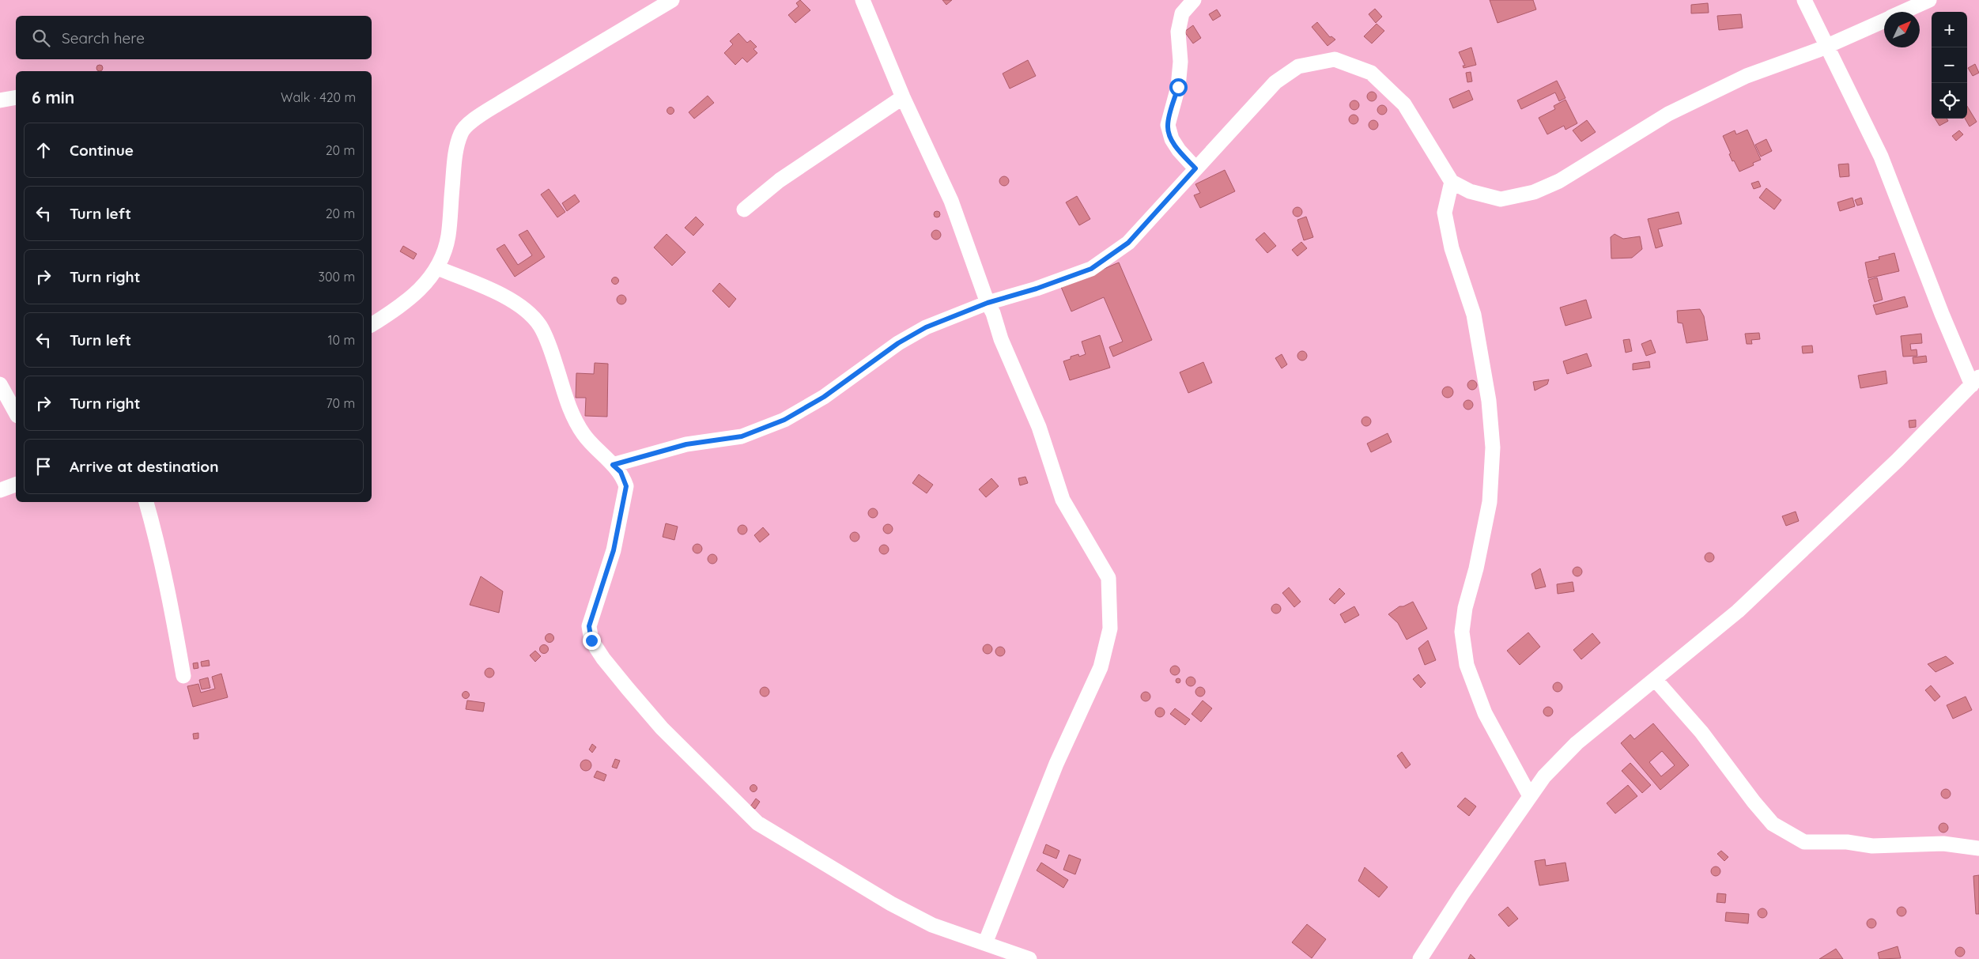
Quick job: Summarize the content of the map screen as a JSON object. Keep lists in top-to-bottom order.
{
  "north": "top right",
  "page": {
    "map_buttons": ["+", "−"],
    "search": "Search here",
    "heading": ["6 min", "Walk · 420 m"],
    "list": [
      ["Continue", "20 m"],
      ["Turn left", "20 m"],
      ["Turn right", "300 m"],
      ["Turn left", "10 m"],
      ["Turn right", "70 m"],
      "Arrive at destination"
    ]
  }
}
